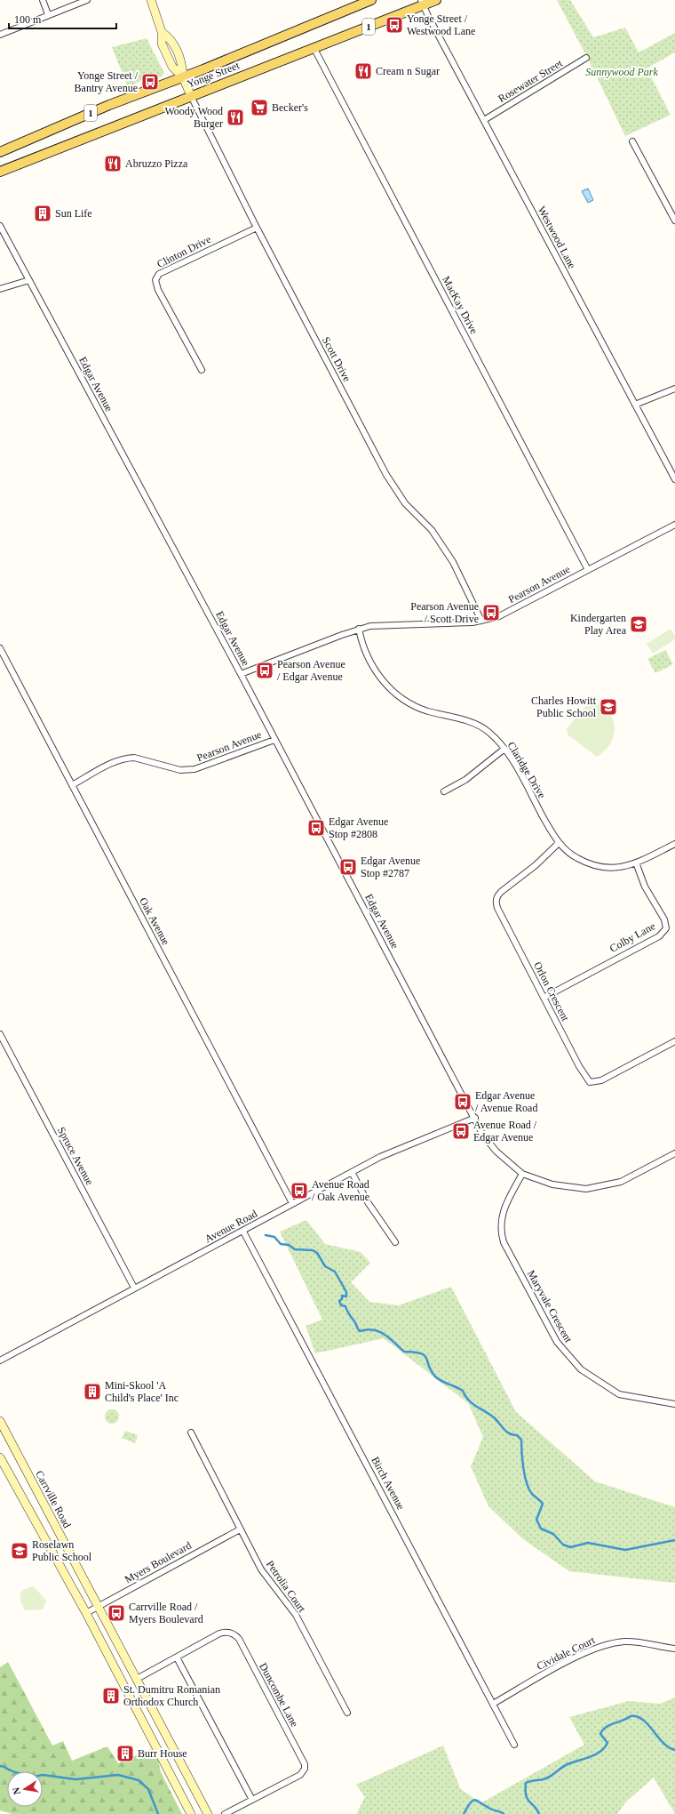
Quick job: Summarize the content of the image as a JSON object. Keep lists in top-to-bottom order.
{
  "streets": {
    "main road": ["1", "Yonge Street", "Carrville Road"],
    "street": [
      "Rosewater Street",
      "Westwood Lane",
      "Clinton Drive",
      "MacKay Drive",
      "Scott Drive",
      "Edgar Avenue",
      "Pearson Avenue",
      "Claridge Drive",
      "Oak Avenue",
      "Colby Lane",
      "Orlon Crescent",
      "Spruce Avenue",
      "Avenue Road",
      "Maryvale Crescent",
      "Birch Avenue",
      "Myers Boulevard",
      "Petrolia Court",
      "Cividale Court",
      "Duncombe Lane"
    ]
  },
  "crossings": [
    ["Yonge Street", "Westwood Lane"],
    ["Yonge Street", "MacKay Drive"],
    ["Yonge Street", "Scott Drive"],
    ["Rosewater Street", "Westwood Lane"],
    ["Clinton Drive", "Scott Drive"],
    ["MacKay Drive", "Pearson Avenue"],
    ["Scott Drive", "Pearson Avenue"],
    ["Edgar Avenue", "Pearson Avenue"],
    ["Edgar Avenue", "Avenue Road"],
    ["Edgar Avenue", "Maryvale Crescent"],
    ["Pearson Avenue", "Claridge Drive"],
    ["Pearson Avenue", "Oak Avenue"],
    ["Claridge Drive", "Colby Lane"],
    ["Claridge Drive", "Orlon Crescent"],
    ["Oak Avenue", "Avenue Road"],
    ["Colby Lane", "Orlon Crescent"],
    ["Spruce Avenue", "Avenue Road"],
    ["Avenue Road", "Birch Avenue"],
    ["Birch Avenue", "Cividale Court"],
    ["Carrville Road", "Myers Boulevard"],
    ["Carrville Road", "Duncombe Lane"],
    ["Myers Boulevard", "Petrolia Court"]
  ],
  "parks": ["Sunnywood Park"],
  "places": {
    "bus stop": [
      "Yonge Street / Westwood Lane",
      "Yonge Street / Bantry Avenue",
      "Pearson Avenue / Scott Drive",
      "Pearson Avenue / Edgar Avenue",
      "Edgar Avenue Stop #2808",
      "Edgar Avenue Stop #2787",
      "Edgar Avenue / Avenue Road",
      "Avenue Road / Edgar Avenue",
      "Avenue Road / Oak Avenue",
      "Carrville Road / Myers Boulevard"
    ],
    "restaurant": ["Cream n Sugar", "Woody Wood Burger", "Abruzzo Pizza"],
    "supermarket": ["Becker's"],
    "building": [
      "Sun Life",
      "Mini-Skool 'A Child's Place' Inc",
      "St. Dumitru Romanian Orthodox Church",
      "Burr House"
    ],
    "school or university": ["Kindergarten Play Area", "Charles Howitt Public School", "Roselawn Public School"]
  },
  "scale_bar": "100 m",
  "north": "left"
}
